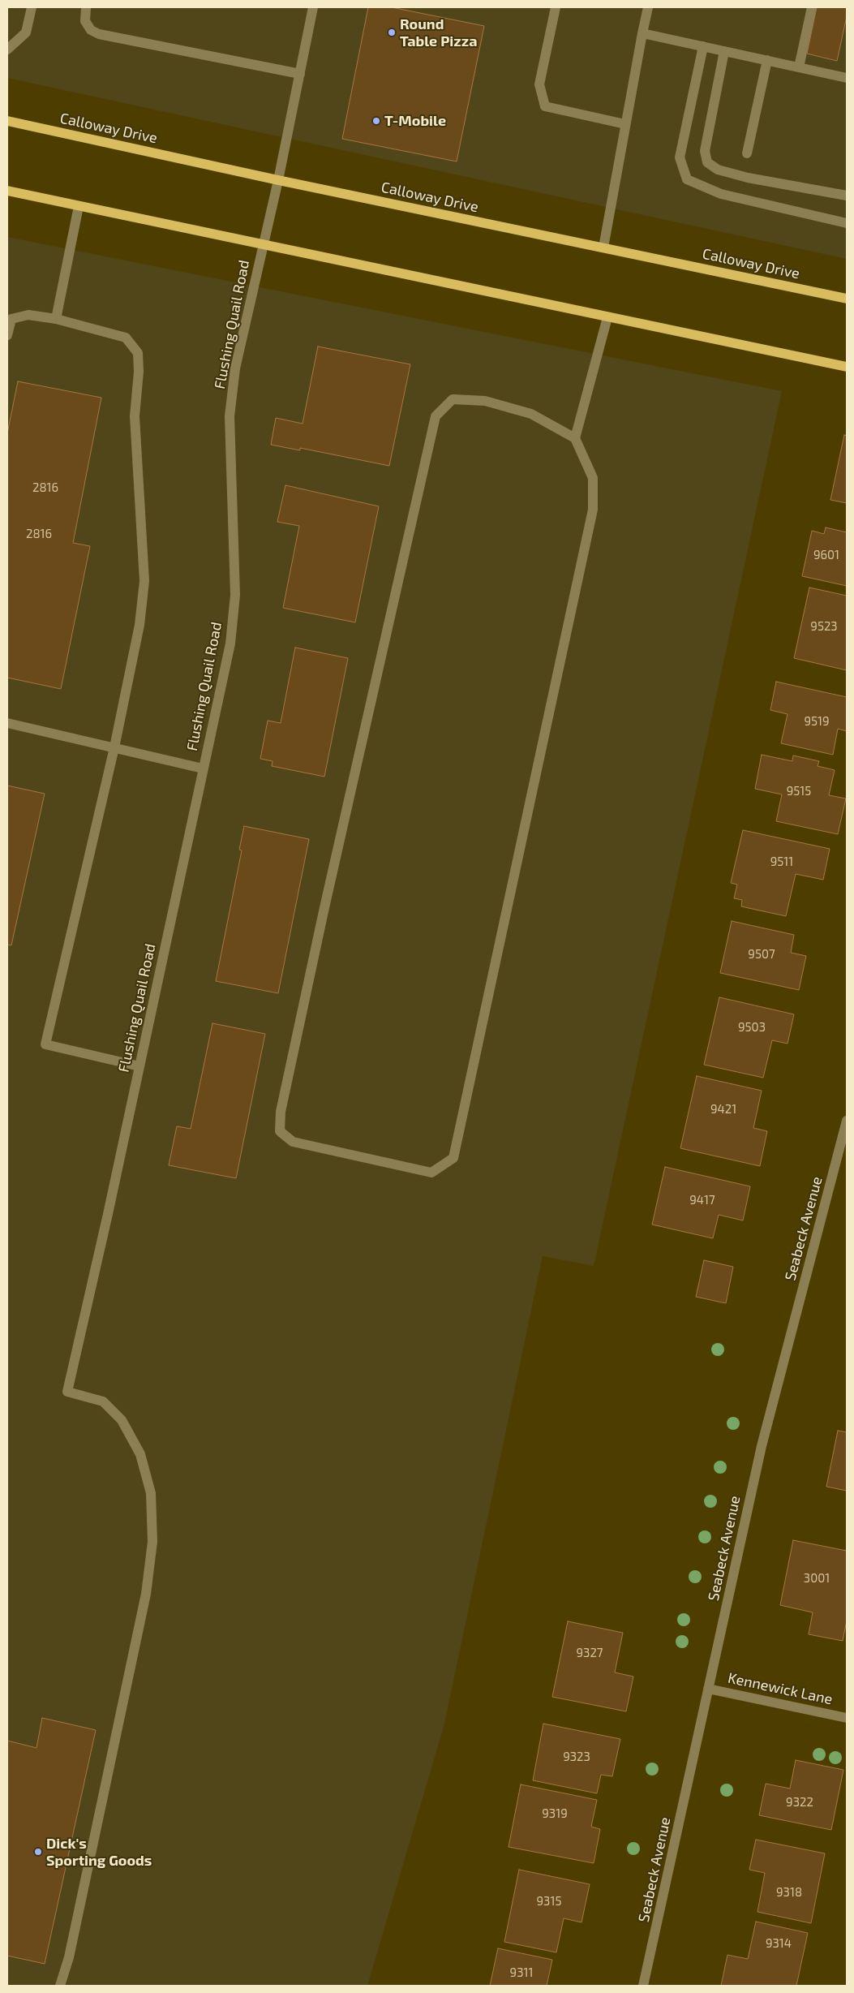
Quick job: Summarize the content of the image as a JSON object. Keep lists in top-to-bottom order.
{
  "streets": {
    "main road": ["Calloway Drive"],
    "street": ["Flushing Quail Road", "Seabeck Avenue", "Kennewick Lane"]
  },
  "crossings": [
    ["Calloway Drive", "Flushing Quail Road"],
    ["Seabeck Avenue", "Kennewick Lane"]
  ],
  "places": ["Round Table Pizza", "T-Mobile", "Dick's Sporting Goods"],
  "house_numbers": [
    "2816",
    "2816",
    "9601",
    "9523",
    "9519",
    "9515",
    "9511",
    "9507",
    "9503",
    "9421",
    "9417",
    "3001",
    "9327",
    "9323",
    "9322",
    "9319",
    "9318",
    "9315",
    "9314",
    "9311"
  ]
}
